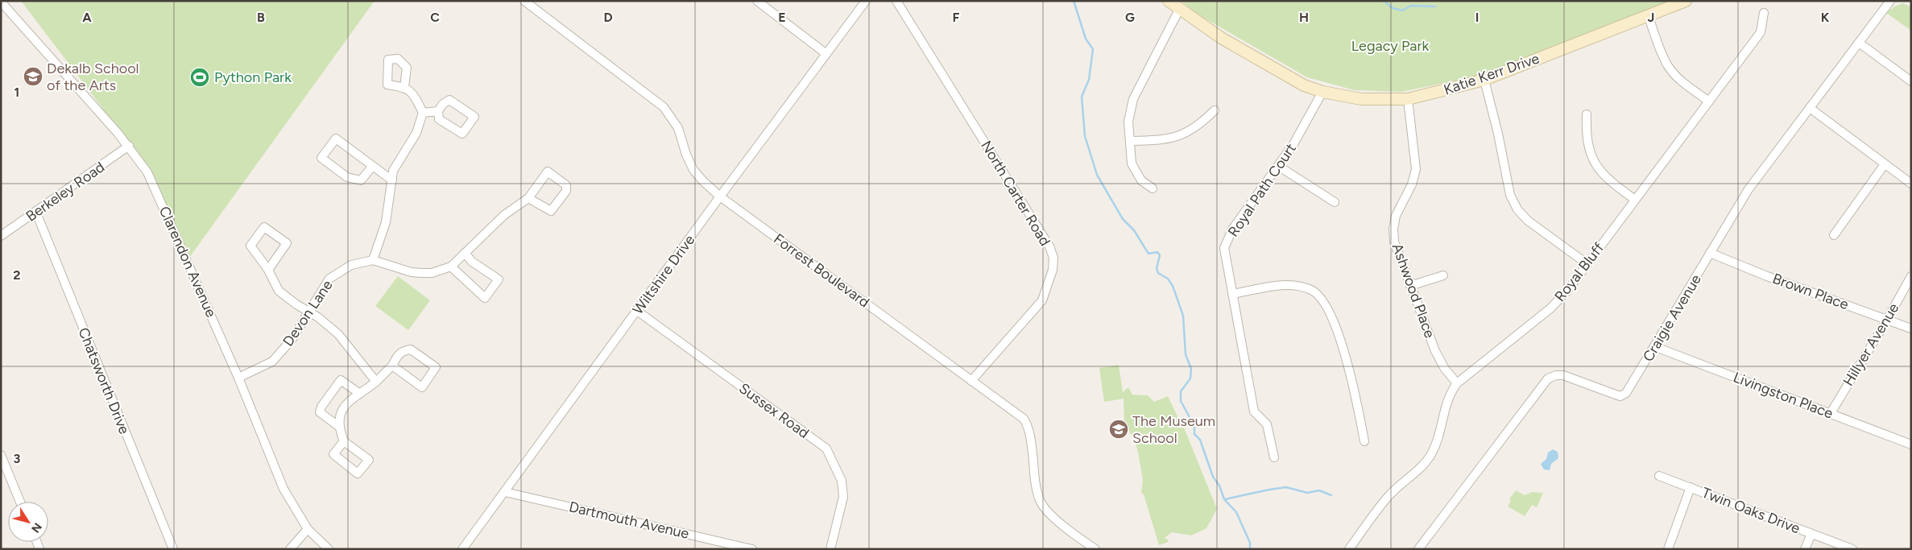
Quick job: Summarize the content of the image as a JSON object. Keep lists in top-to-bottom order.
{
  "streets": {
    "street": [
      "Katie Kerr Drive",
      "Royal Path Court",
      "Berkeley Road",
      "North Carter Road",
      "Clarendon Avenue",
      "Forrest Boulevard",
      "Royal Bluff",
      "Wiltshire Drive",
      "Ashwood Place",
      "Brown Place",
      "Devon Lane",
      "Craigie Avenue",
      "Hillyer Avenue",
      "Chatsworth Drive",
      "Livingston Place",
      "Sussex Road",
      "Twin Oaks Drive",
      "Dartmouth Avenue"
    ]
  },
  "crossings": [
    ["Katie Kerr Drive", "Royal Path Court"],
    ["Katie Kerr Drive", "Ashwood Place"],
    ["Berkeley Road", "Clarendon Avenue"],
    ["Berkeley Road", "Chatsworth Drive"],
    ["North Carter Road", "Forrest Boulevard"],
    ["Clarendon Avenue", "Devon Lane"],
    ["Forrest Boulevard", "Wiltshire Drive"],
    ["Royal Bluff", "Ashwood Place"],
    ["Wiltshire Drive", "Sussex Road"],
    ["Wiltshire Drive", "Dartmouth Avenue"],
    ["Brown Place", "Craigie Avenue"],
    ["Brown Place", "Hillyer Avenue"],
    ["Craigie Avenue", "Livingston Place"],
    ["Hillyer Avenue", "Livingston Place"]
  ],
  "parks": ["Legacy Park"],
  "places": {
    "school or university": ["Dekalb School of the Arts", "The Museum School"],
    "sports": ["Python Park"]
  },
  "north": "bottom right",
  "grid": {
    "columns": [
      "A",
      "B",
      "C",
      "D",
      "E",
      "F",
      "G",
      "H",
      "I",
      "J",
      "K"
    ],
    "rows": ["1", "2", "3"]
  }
}
